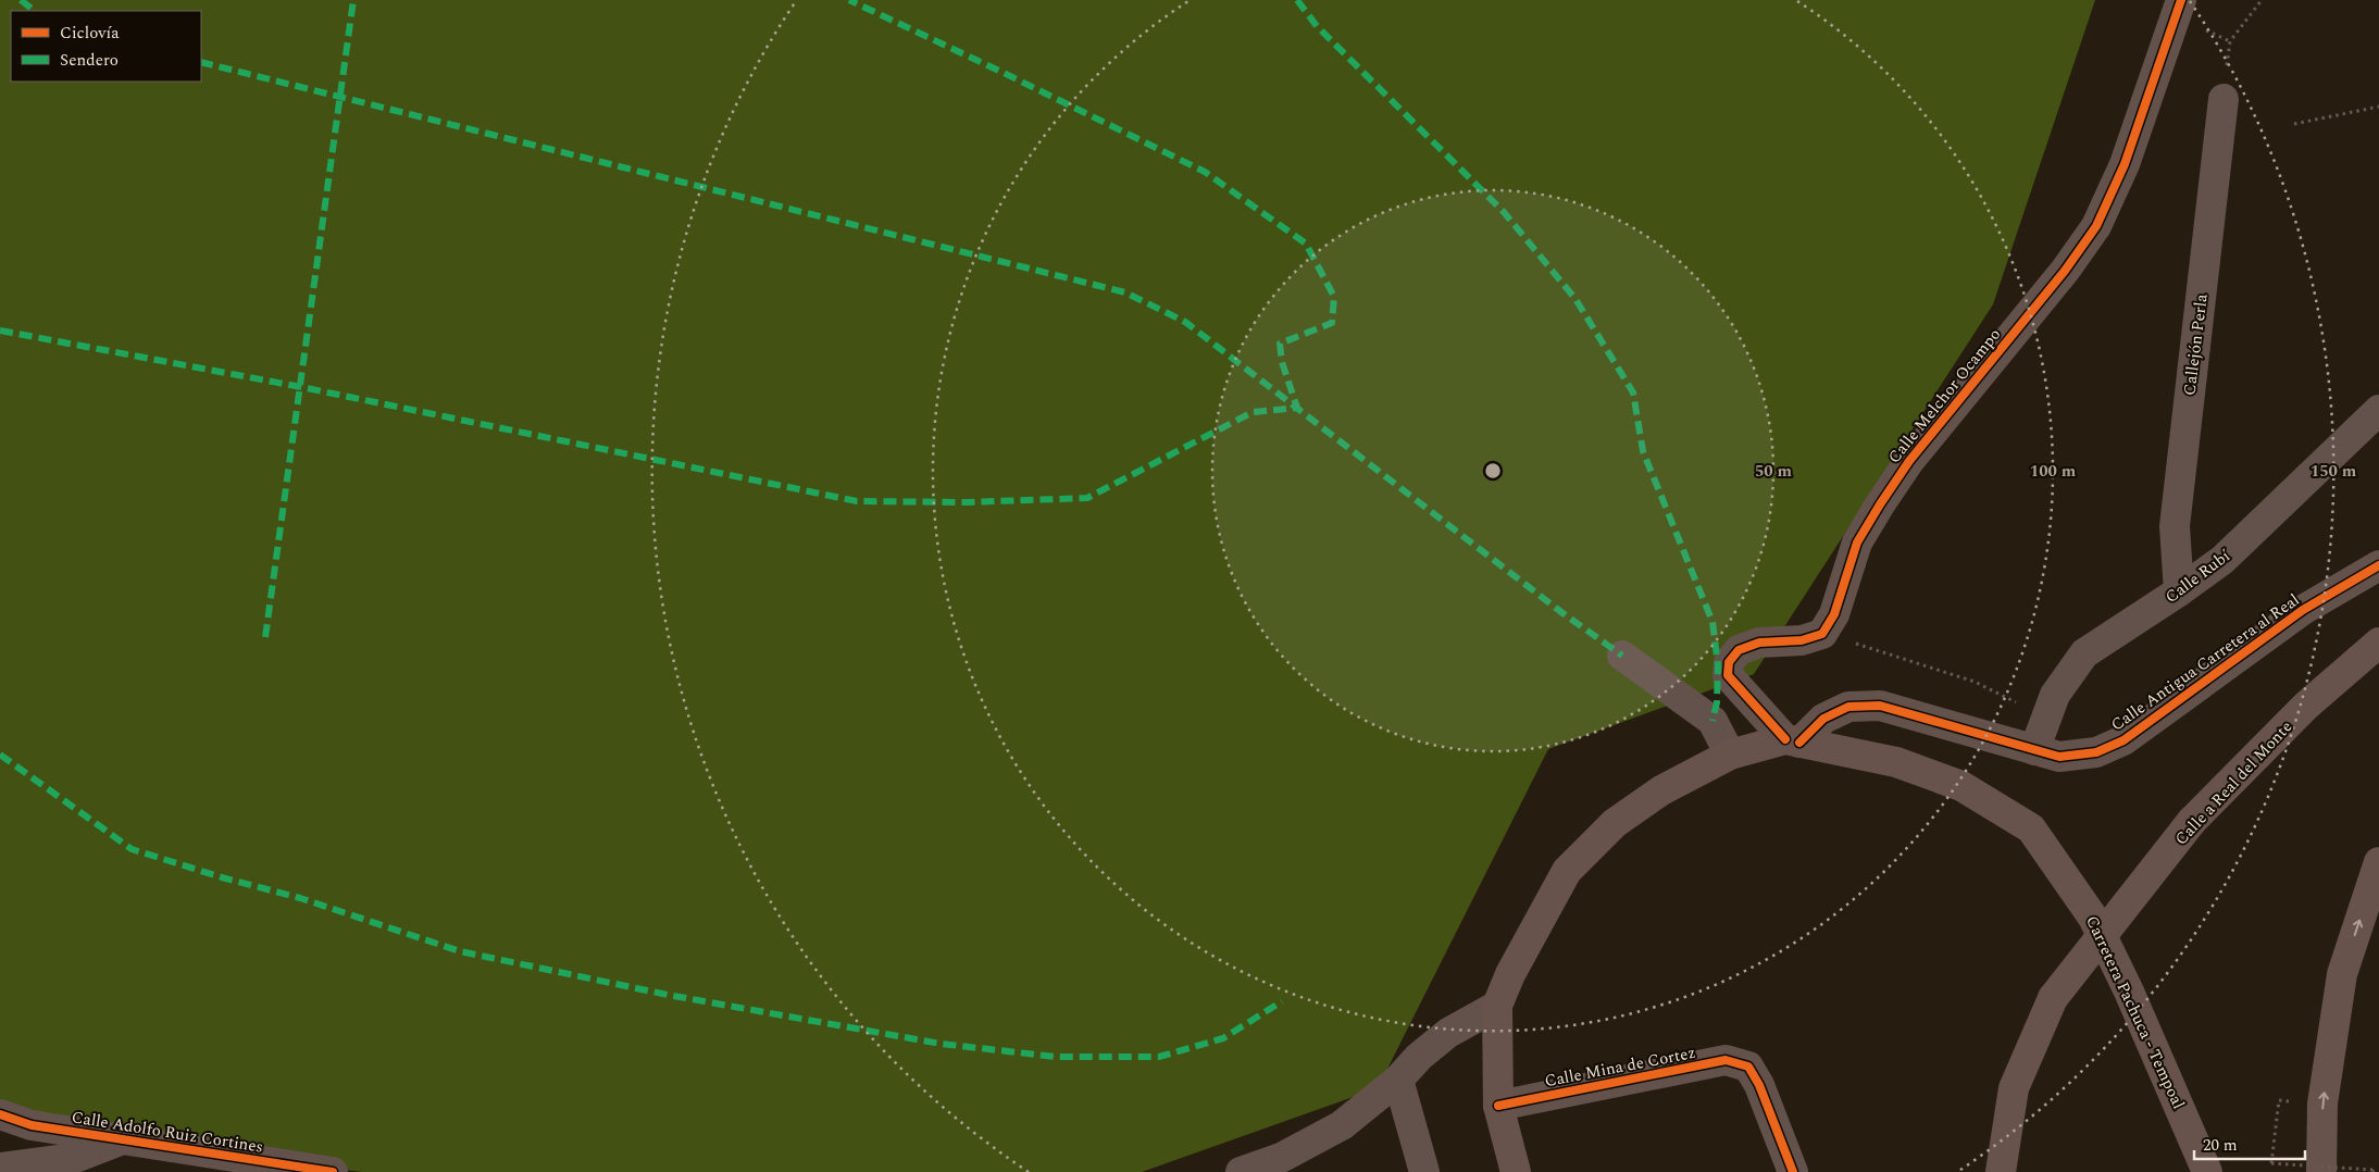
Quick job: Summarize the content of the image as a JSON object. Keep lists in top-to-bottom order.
{
  "streets": {
    "main road": ["Calle a Real del Monte", "Carretera Pachuca - Tempoal"],
    "street": [
      "Callejón Perla",
      "Calle Melchor Ocampo",
      "Calle Rubí",
      "Calle Antigua Carretera al Real",
      "Calle Mina de Cortez",
      "Calle Adolfo Ruiz Cortines"
    ]
  },
  "crossings": [
    ["Callejón Perla", "Calle Rubí"],
    ["Calle Rubí", "Calle Antigua Carretera al Real"],
    ["Calle Antigua Carretera al Real", "Carretera Pachuca - Tempoal"],
    ["Carretera Pachuca - Tempoal", "Calle Mina de Cortez"]
  ],
  "legend": ["Ciclovía", "Sendero"],
  "scale_bar": "20 m",
  "rings": ["50 m", "100 m", "150 m"]
}
